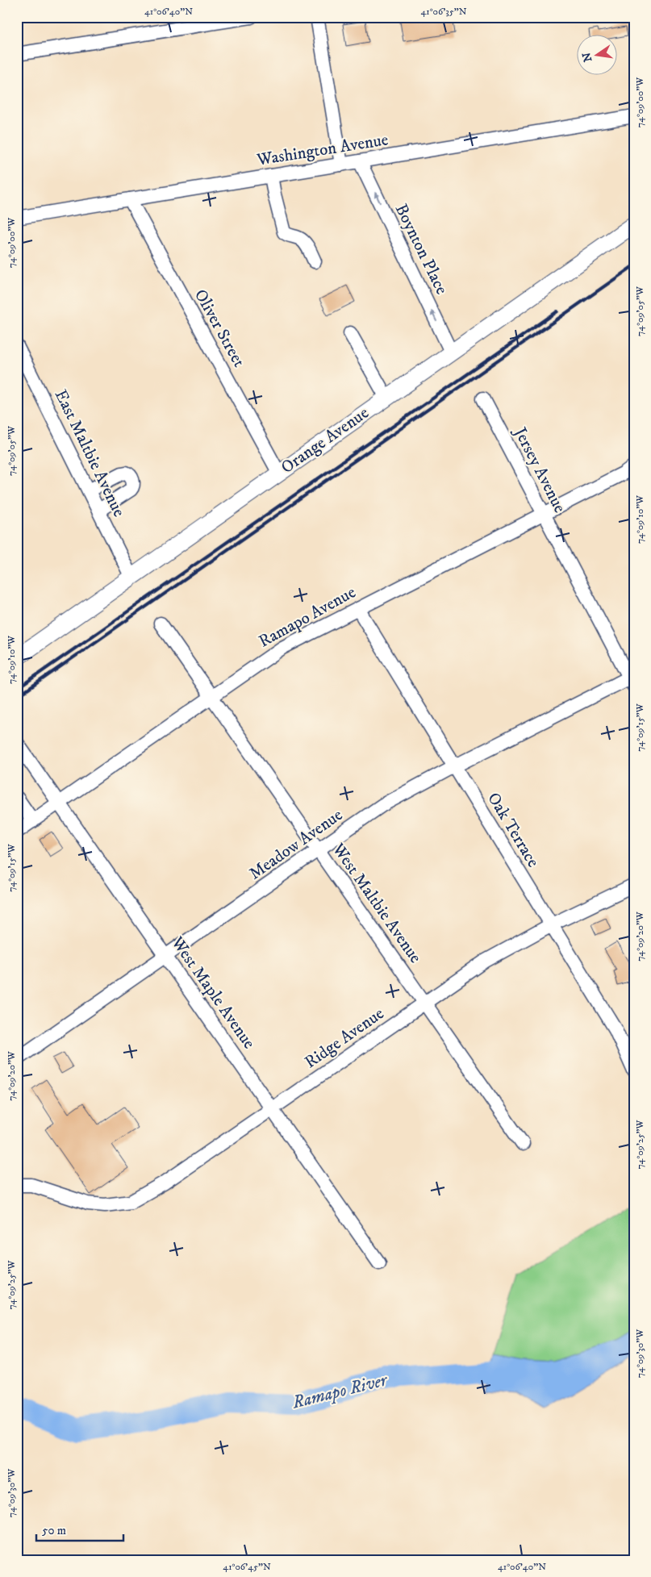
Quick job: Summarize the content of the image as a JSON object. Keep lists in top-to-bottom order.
{
  "streets": {
    "main road": ["Orange Avenue"],
    "street": [
      "Washington Avenue",
      "Boynton Place",
      "Oliver Street",
      "East Maltbie Avenue",
      "Jersey Avenue",
      "Ramapo Avenue",
      "Oak Terrace",
      "Meadow Avenue",
      "West Maltbie Avenue",
      "West Maple Avenue",
      "Ridge Avenue"
    ]
  },
  "crossings": [
    ["Washington Avenue", "Boynton Place"],
    ["Washington Avenue", "Oliver Street"],
    ["Boynton Place", "Orange Avenue"],
    ["Oliver Street", "Orange Avenue"],
    ["Orange Avenue", "East Maltbie Avenue"],
    ["Jersey Avenue", "Ramapo Avenue"],
    ["Jersey Avenue", "Meadow Avenue"],
    ["Ramapo Avenue", "Oak Terrace"],
    ["Ramapo Avenue", "West Maltbie Avenue"],
    ["Ramapo Avenue", "West Maple Avenue"],
    ["Oak Terrace", "Meadow Avenue"],
    ["Oak Terrace", "Ridge Avenue"],
    ["Meadow Avenue", "West Maltbie Avenue"],
    ["Meadow Avenue", "West Maple Avenue"],
    ["West Maltbie Avenue", "Ridge Avenue"],
    ["West Maple Avenue", "Ridge Avenue"]
  ],
  "water": ["Ramapo River"],
  "scale_bar": "50 m",
  "north": "left",
  "coordinates": [
    "41°06'40\"N",
    "41°06'35\"N",
    "74°09'00\"W",
    "74°09'05\"W",
    "74°09'10\"W",
    "74°09'15\"W",
    "74°09'20\"W",
    "74°09'25\"W",
    "74°09'30\"W",
    "41°06'45\"N"
  ]
}
